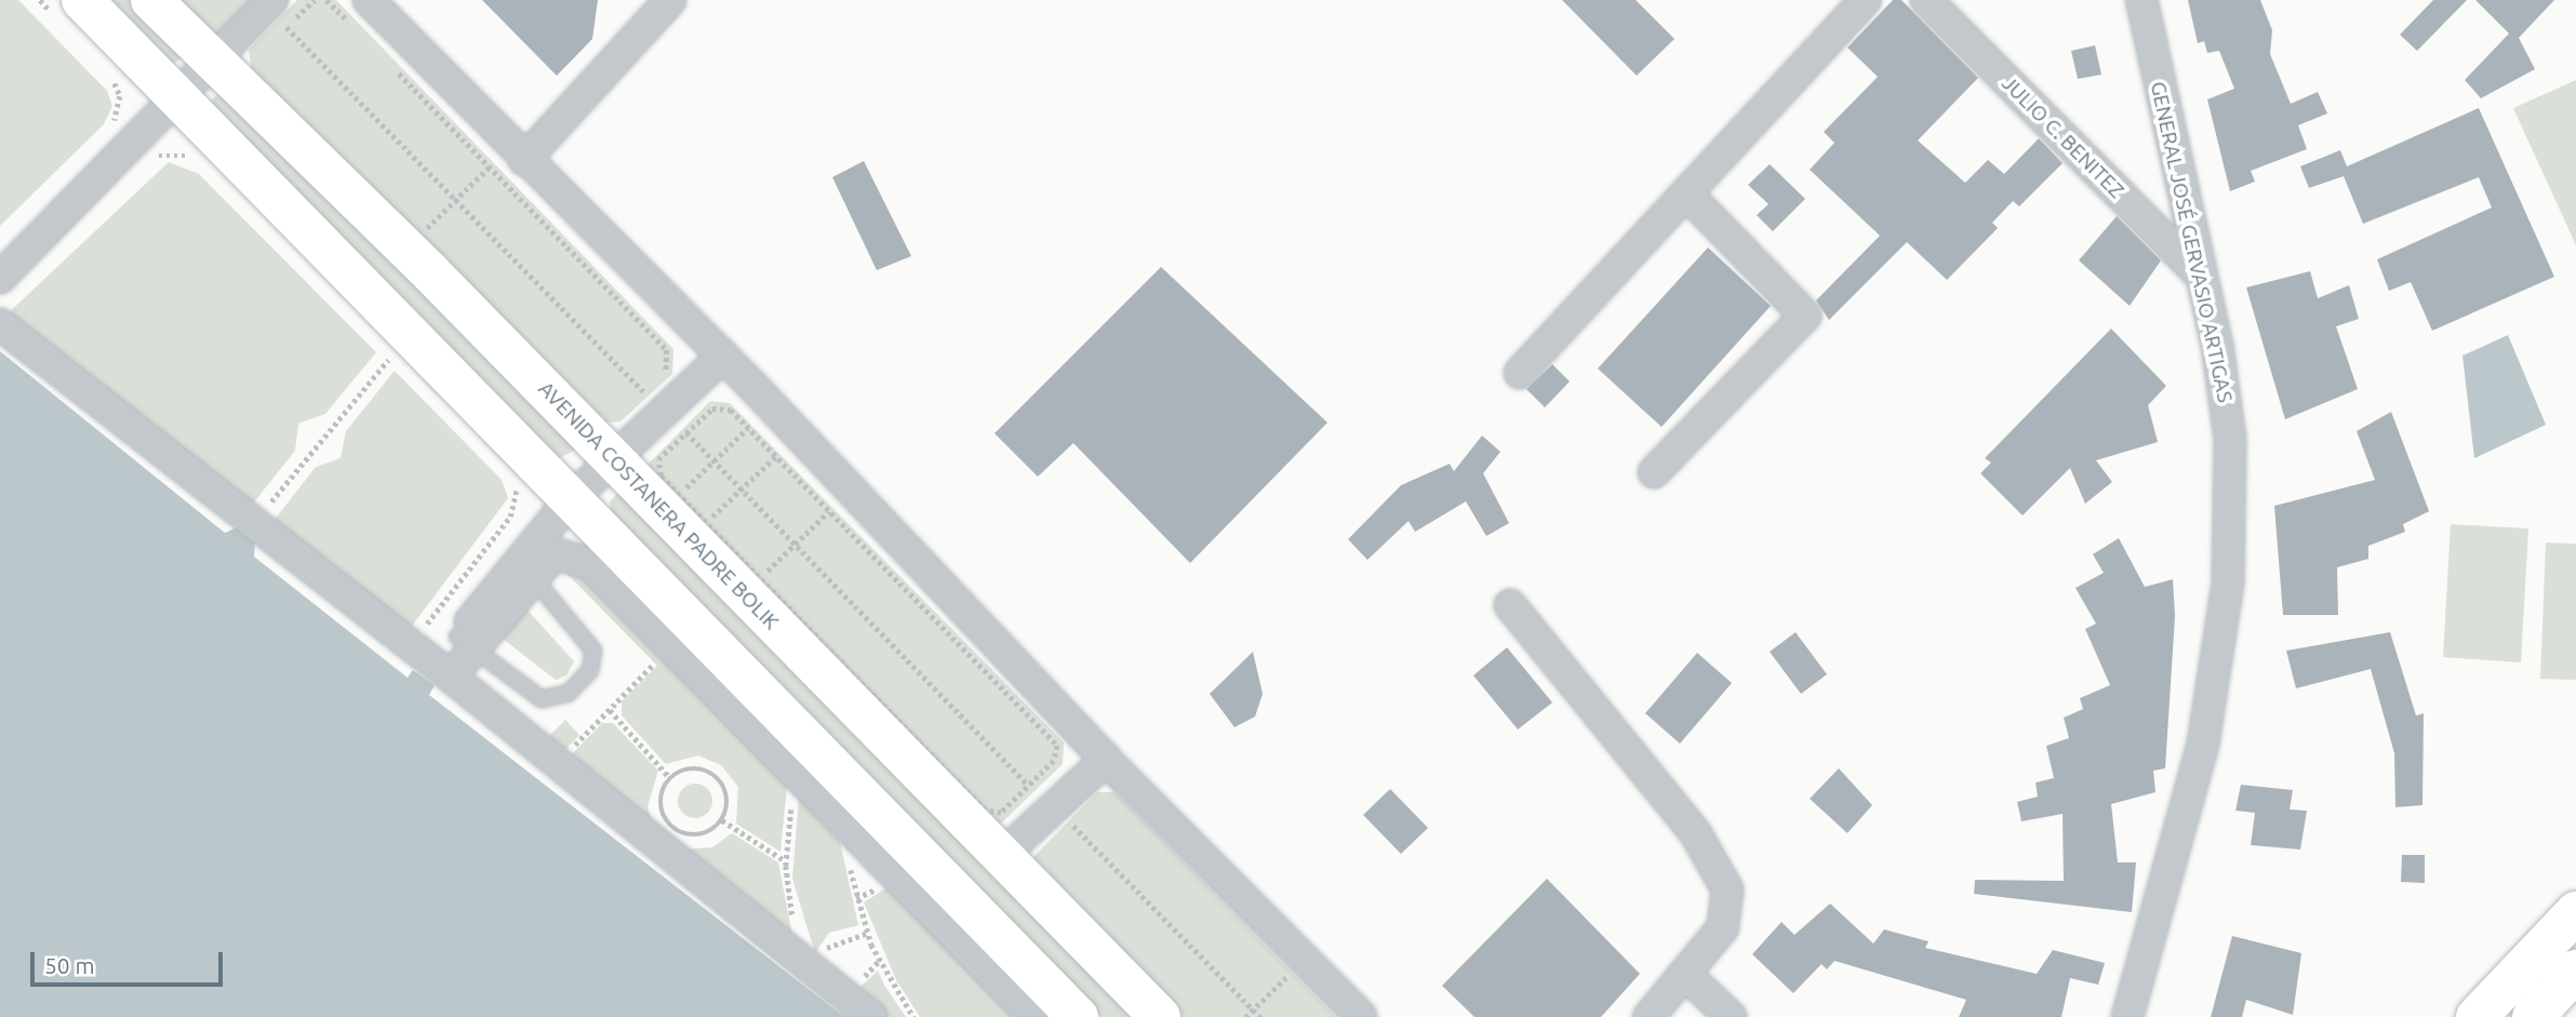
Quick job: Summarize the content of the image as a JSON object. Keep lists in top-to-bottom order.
{
  "streets": {
    "main road": ["AVENIDA COSTANERA PADRE BOLIK"],
    "street": ["JULIO C. BENITEZ", "GENERAL JOSÉ GERVASIO ARTIGAS"]
  },
  "crossings": [
    ["JULIO C. BENITEZ", "GENERAL JOSÉ GERVASIO ARTIGAS"]
  ],
  "scale_bar": "50 m"
}
